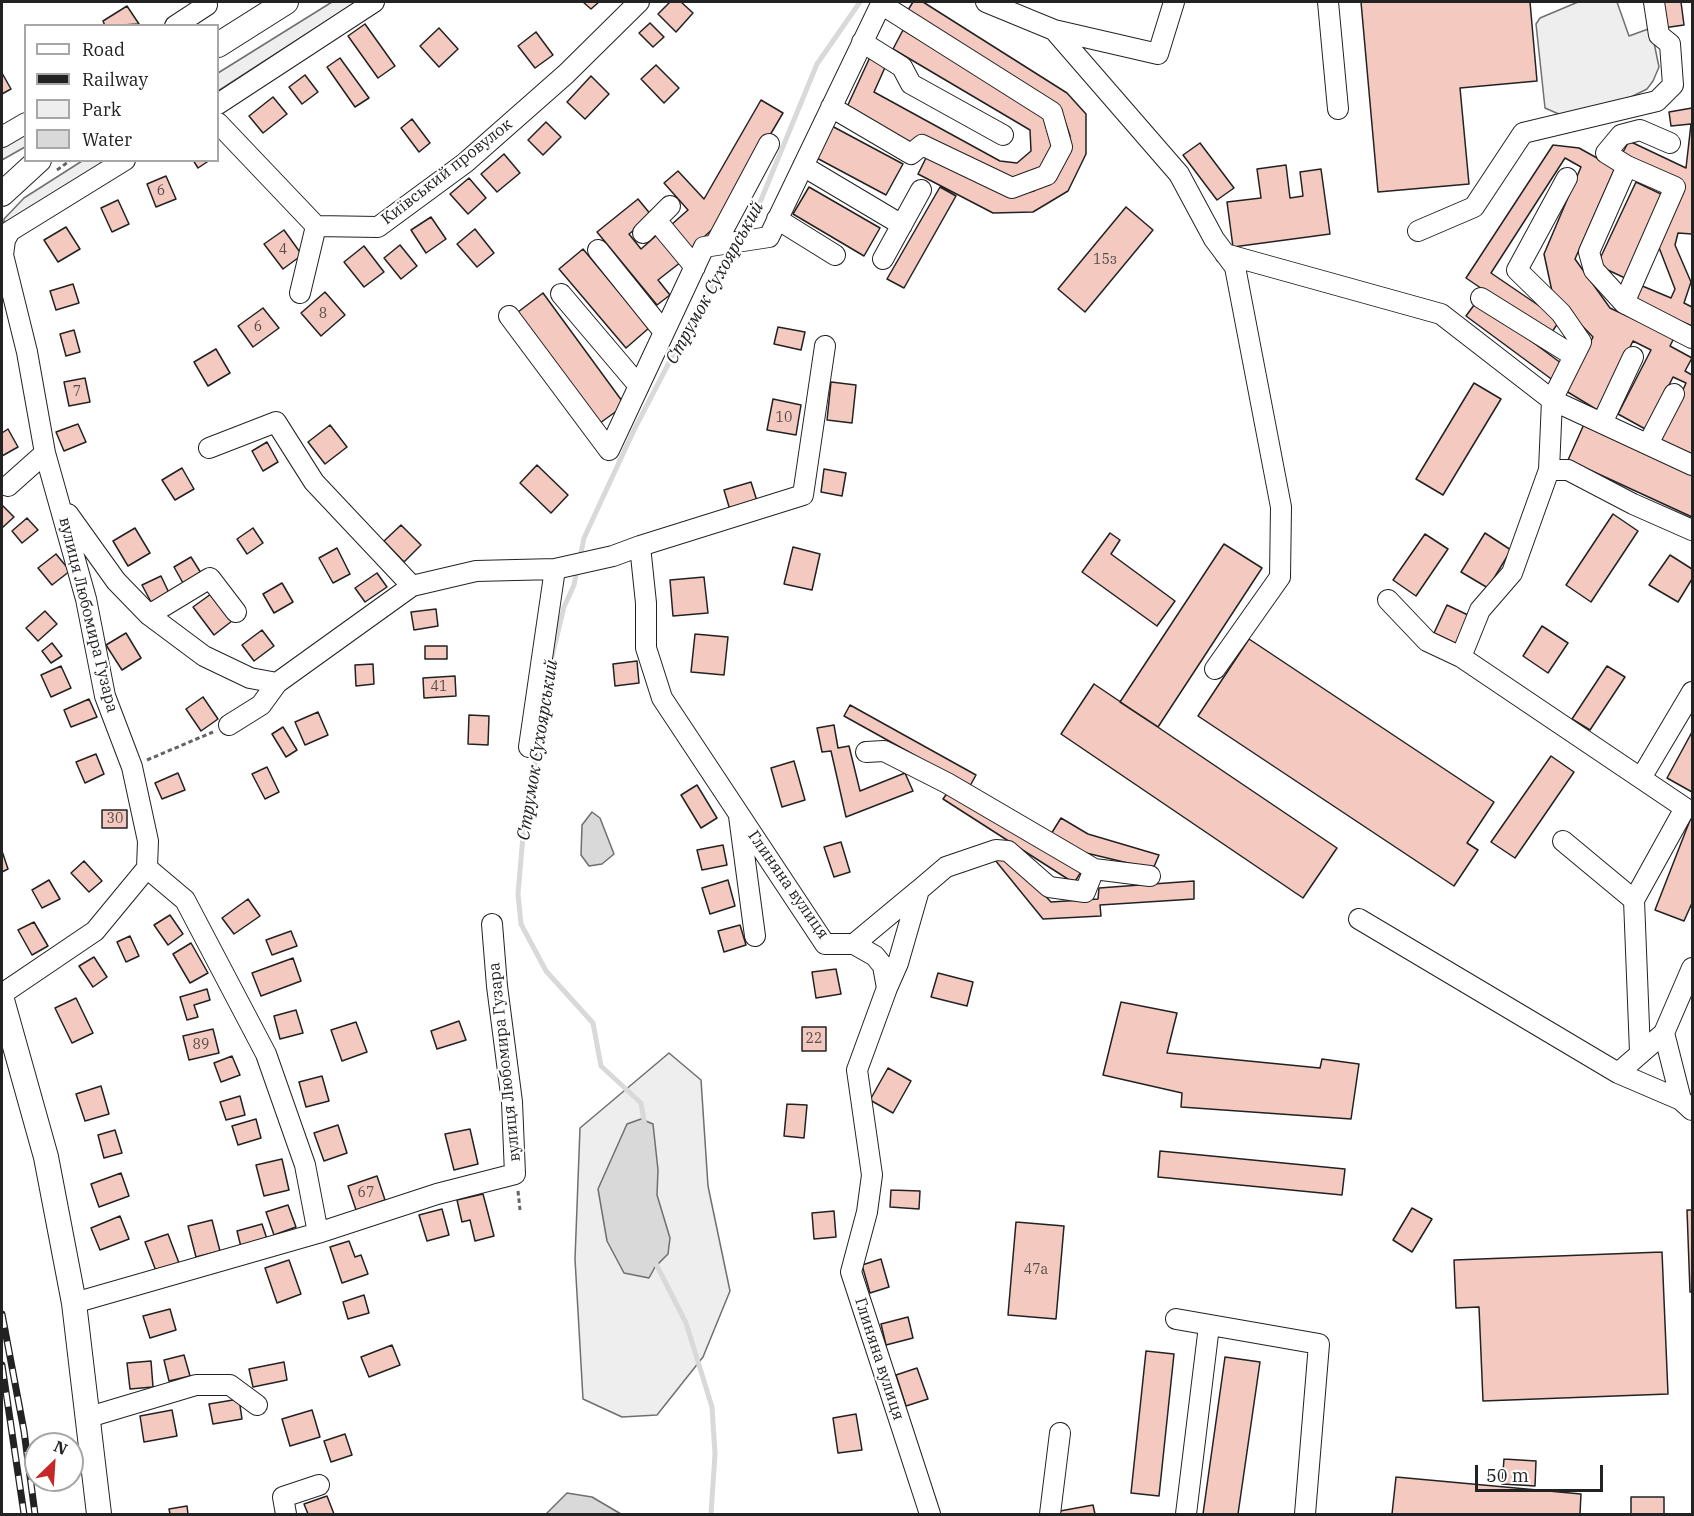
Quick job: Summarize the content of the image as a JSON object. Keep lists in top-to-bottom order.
{
  "streets": {
    "street": ["Київський провулок", "вулиця Любомира Гузара", "Глиняна вулиця"]
  },
  "water": ["Струмок Сухоярський"],
  "house_numbers": [
    "6",
    "4",
    "15з",
    "8",
    "6",
    "7",
    "10",
    "41",
    "30",
    "22",
    "89",
    "67",
    "47а"
  ],
  "legend": [
    "Road",
    "Railway",
    "Park",
    "Water"
  ],
  "scale_bar": "50 m",
  "north": "top right"
}
